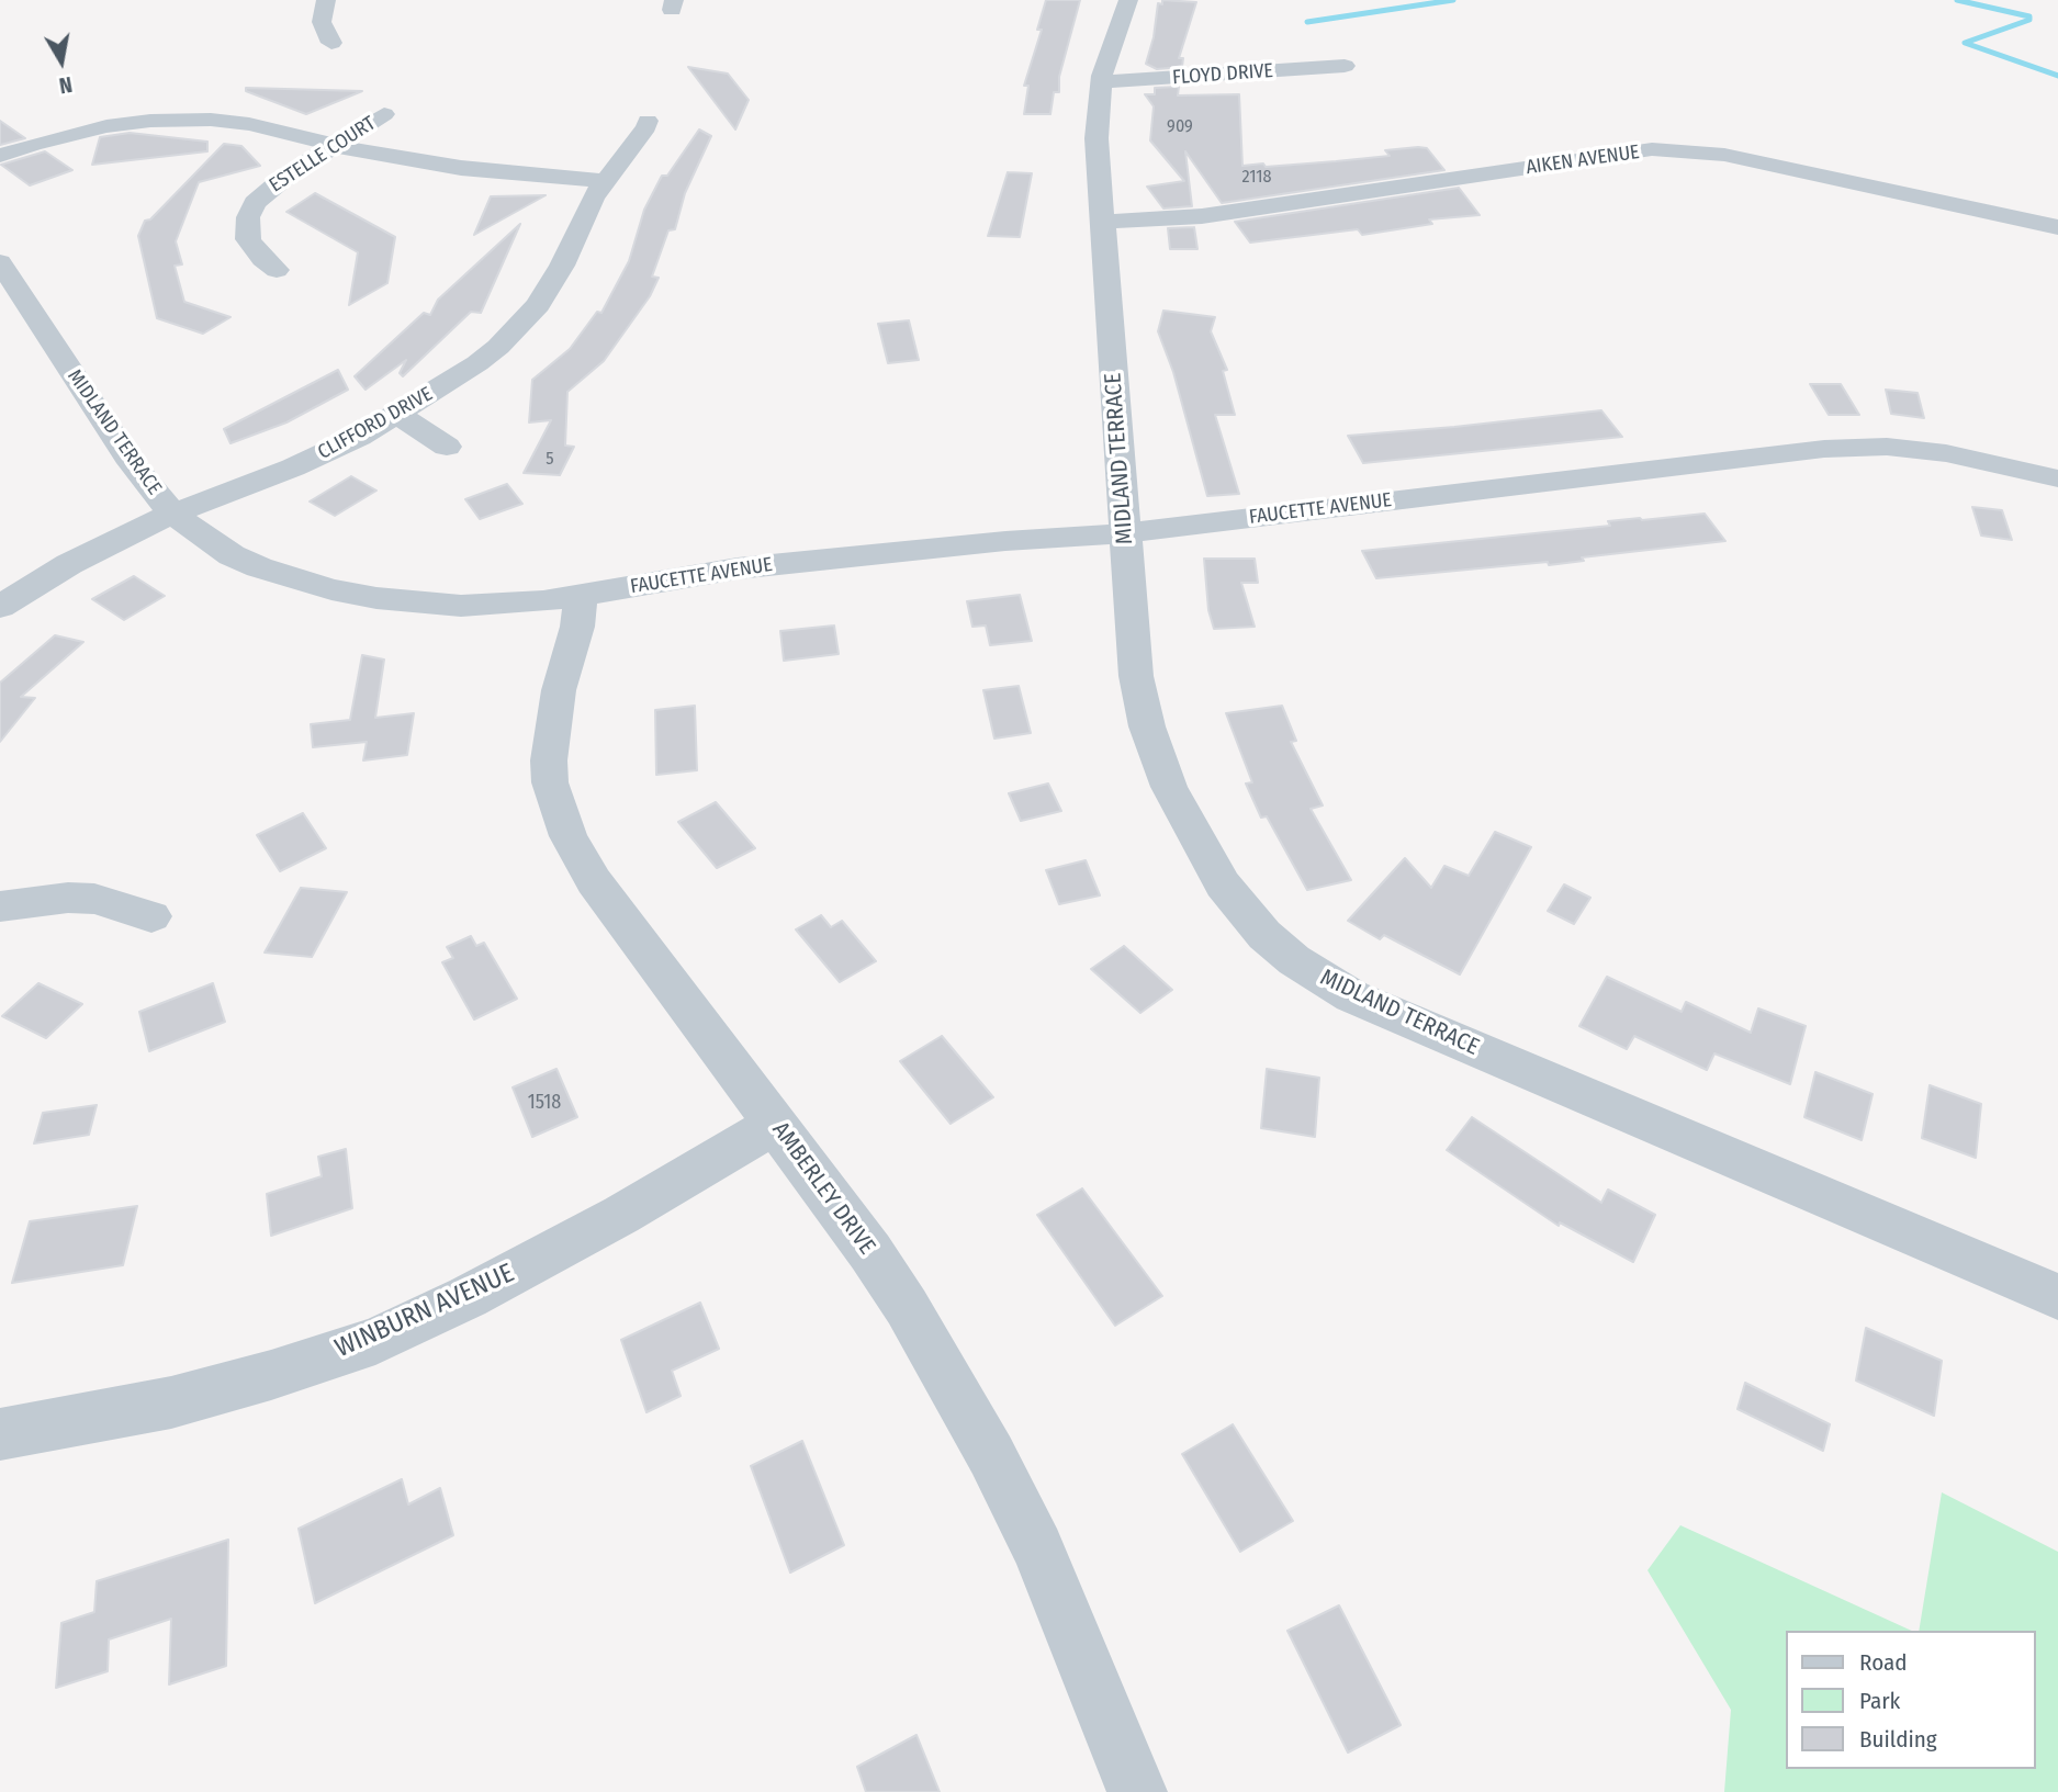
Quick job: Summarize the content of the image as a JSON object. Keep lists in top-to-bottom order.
{
  "streets": {
    "street": [
      "FLOYD DRIVE",
      "ESTELLE COURT",
      "AIKEN AVENUE",
      "CLIFFORD DRIVE",
      "MIDLAND TERRACE",
      "FAUCETTE AVENUE",
      "AMBERLEY DRIVE",
      "WINBURN AVENUE"
    ]
  },
  "crossings": [
    ["FLOYD DRIVE", "MIDLAND TERRACE"],
    ["AIKEN AVENUE", "MIDLAND TERRACE"],
    ["CLIFFORD DRIVE", "MIDLAND TERRACE"],
    ["MIDLAND TERRACE", "FAUCETTE AVENUE"],
    ["MIDLAND TERRACE", "AMBERLEY DRIVE"],
    ["FAUCETTE AVENUE", "AMBERLEY DRIVE"],
    ["AMBERLEY DRIVE", "WINBURN AVENUE"]
  ],
  "house_numbers": [
    "909",
    "2118",
    "5",
    "1518"
  ],
  "legend": ["Road", "Park", "Building"],
  "north": "bottom"
}
